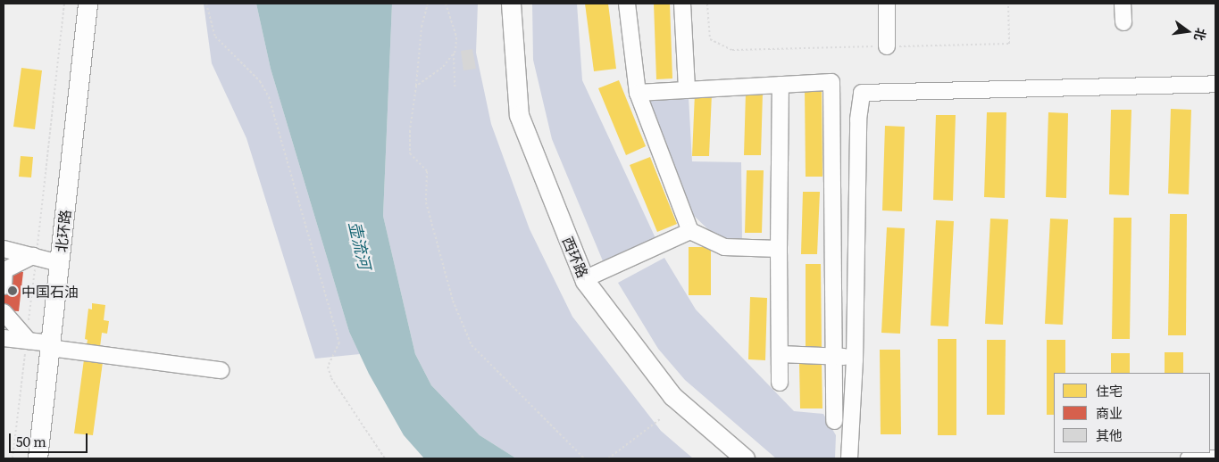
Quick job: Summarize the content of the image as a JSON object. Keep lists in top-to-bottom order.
{
  "streets": {
    "main road": ["北环路", "西环路"]
  },
  "water": ["壶流河"],
  "places": ["中国石油"],
  "legend": ["住宅", "商业", "其他"],
  "scale_bar": "50 m",
  "north": "right"
}
